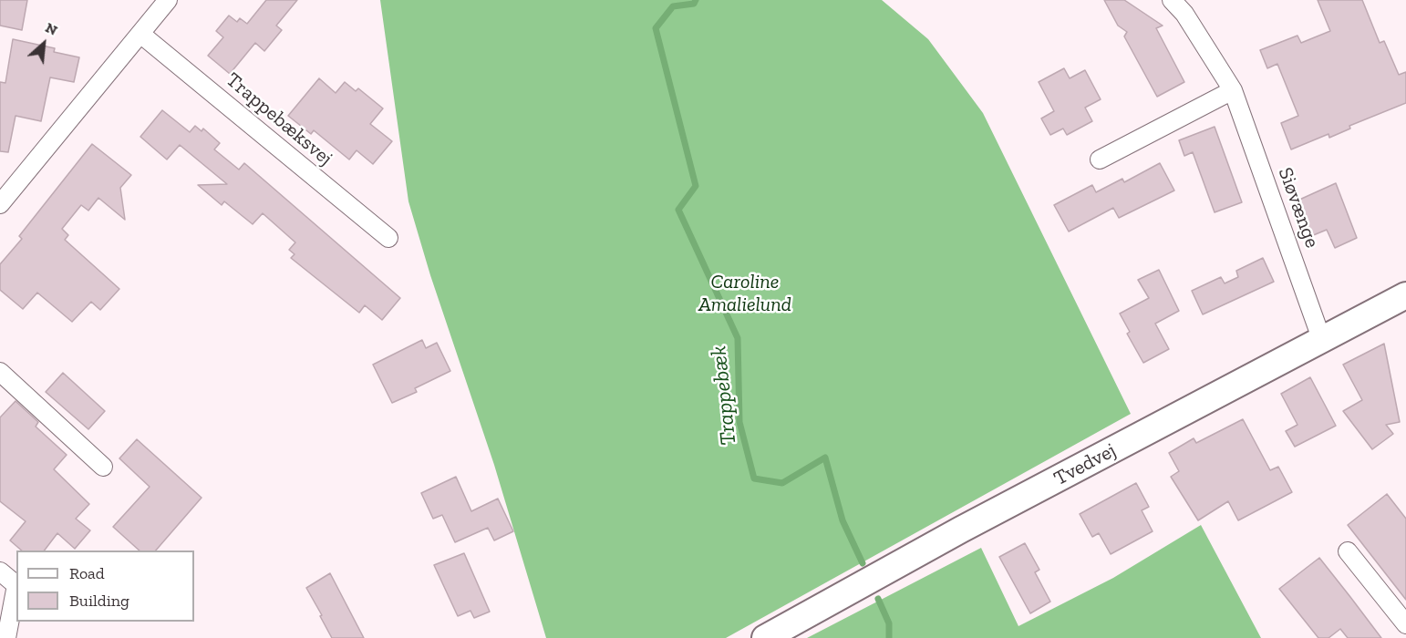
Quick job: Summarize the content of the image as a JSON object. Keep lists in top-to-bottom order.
{
  "streets": {
    "street": ["Trappebæksvej", "Siøvænge", "Tvedvej"]
  },
  "crossings": [
    ["Siøvænge", "Tvedvej"]
  ],
  "water": ["Trappebæk"],
  "parks": ["Caroline Amalielund"],
  "legend": ["Road", "Building"],
  "north": "top right"
}
